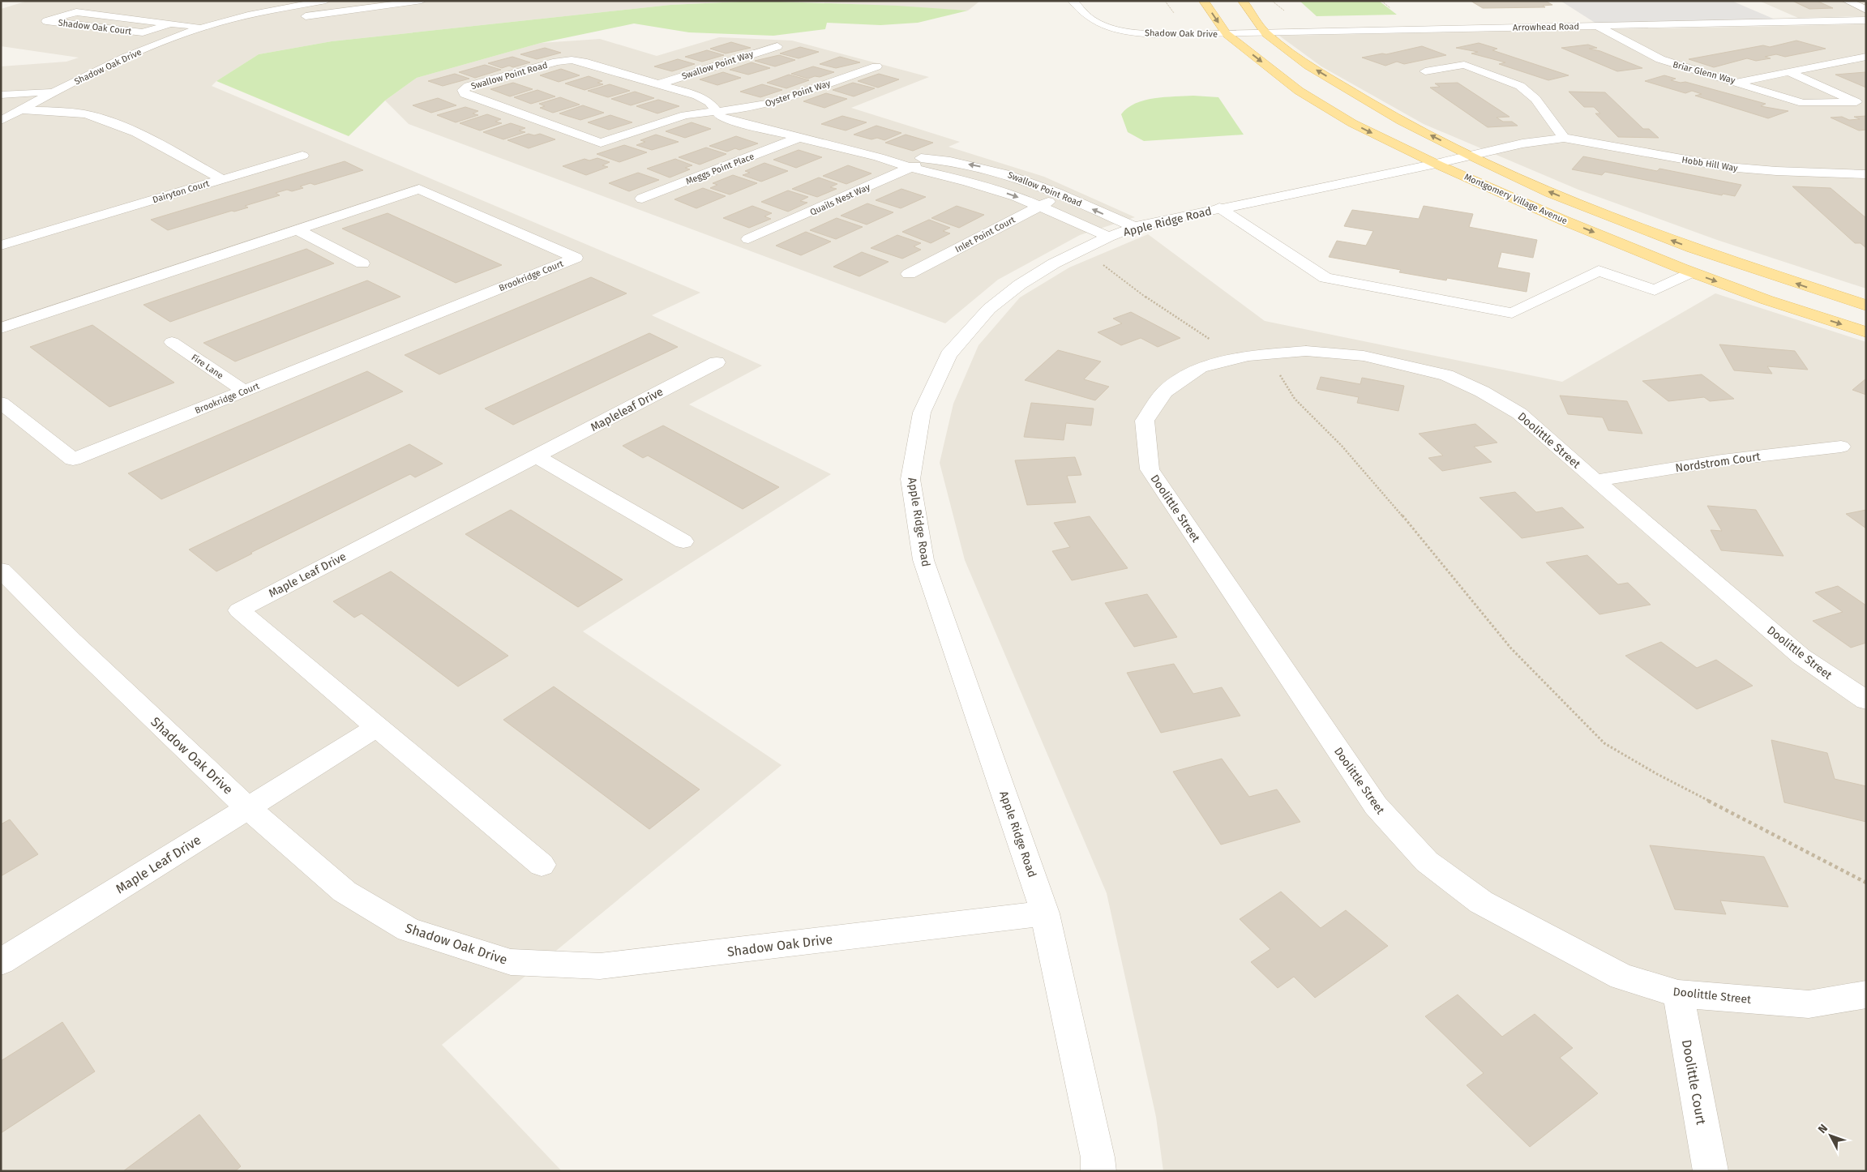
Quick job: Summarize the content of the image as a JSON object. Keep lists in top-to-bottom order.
{
  "streets": {
    "main road": ["Montgomery Village Avenue"],
    "street": [
      "Shadow Oak Court",
      "Arrowhead Road",
      "Shadow Oak Drive",
      "Swallow Point Way",
      "Briar Glenn Way",
      "Swallow Point Road",
      "Oyster Point Way",
      "Hobb Hill Way",
      "Meggs Point Place",
      "Dairyton Court",
      "Quails Nest Way",
      "Apple Ridge Road",
      "Inlet Point Court",
      "Brookridge Court",
      "Fire Lane",
      "Mapleleaf Drive",
      "Doolittle Street",
      "Nordstrom Court",
      "Maple Leaf Drive",
      "Doolittle Court"
    ]
  },
  "crossings": [
    ["Shadow Oak Court", "Shadow Oak Drive"],
    ["Arrowhead Road", "Shadow Oak Drive"],
    ["Arrowhead Road", "Briar Glenn Way"],
    ["Arrowhead Road", "Montgomery Village Avenue"],
    ["Shadow Oak Drive", "Dairyton Court"],
    ["Shadow Oak Drive", "Montgomery Village Avenue"],
    ["Shadow Oak Drive", "Apple Ridge Road"],
    ["Shadow Oak Drive", "Maple Leaf Drive"],
    ["Swallow Point Way", "Swallow Point Road"],
    ["Swallow Point Road", "Oyster Point Way"],
    ["Swallow Point Road", "Meggs Point Place"],
    ["Swallow Point Road", "Quails Nest Way"],
    ["Swallow Point Road", "Apple Ridge Road"],
    ["Swallow Point Road", "Inlet Point Court"],
    ["Hobb Hill Way", "Montgomery Village Avenue"],
    ["Hobb Hill Way", "Apple Ridge Road"],
    ["Montgomery Village Avenue", "Apple Ridge Road"],
    ["Brookridge Court", "Fire Lane"],
    ["Mapleleaf Drive", "Maple Leaf Drive"],
    ["Doolittle Street", "Nordstrom Court"],
    ["Doolittle Street", "Doolittle Court"]
  ],
  "north": "top left"
}
